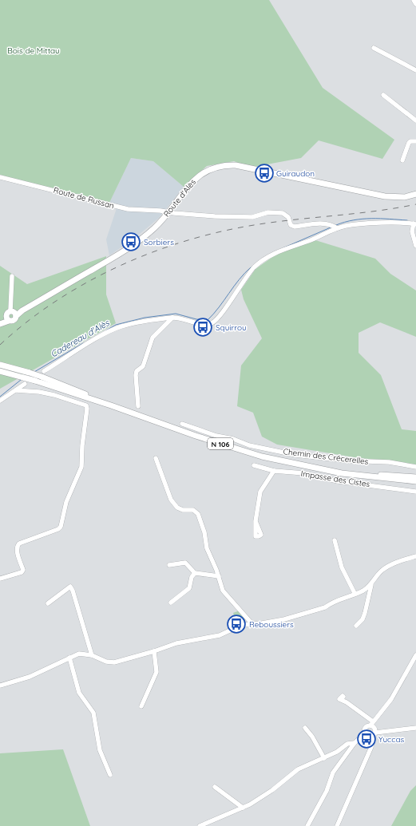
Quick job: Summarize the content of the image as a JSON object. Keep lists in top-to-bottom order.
{
  "streets": {
    "main road": ["Route d'Alès", "N 106"],
    "street": ["Route de Russan", "Chemin des Crécerelles", "Impasse des Cistes"]
  },
  "crossings": [
    ["Route de Russan", "Route d'Alès"]
  ],
  "water": ["Cadereau d'Alès"],
  "parks": ["Bois de Mittau"],
  "places": {
    "bus stop": [
      "Guiraudon",
      "Sorbiers",
      "Squirrou",
      "Reboussiers",
      "Yuccas"
    ]
  }
}
